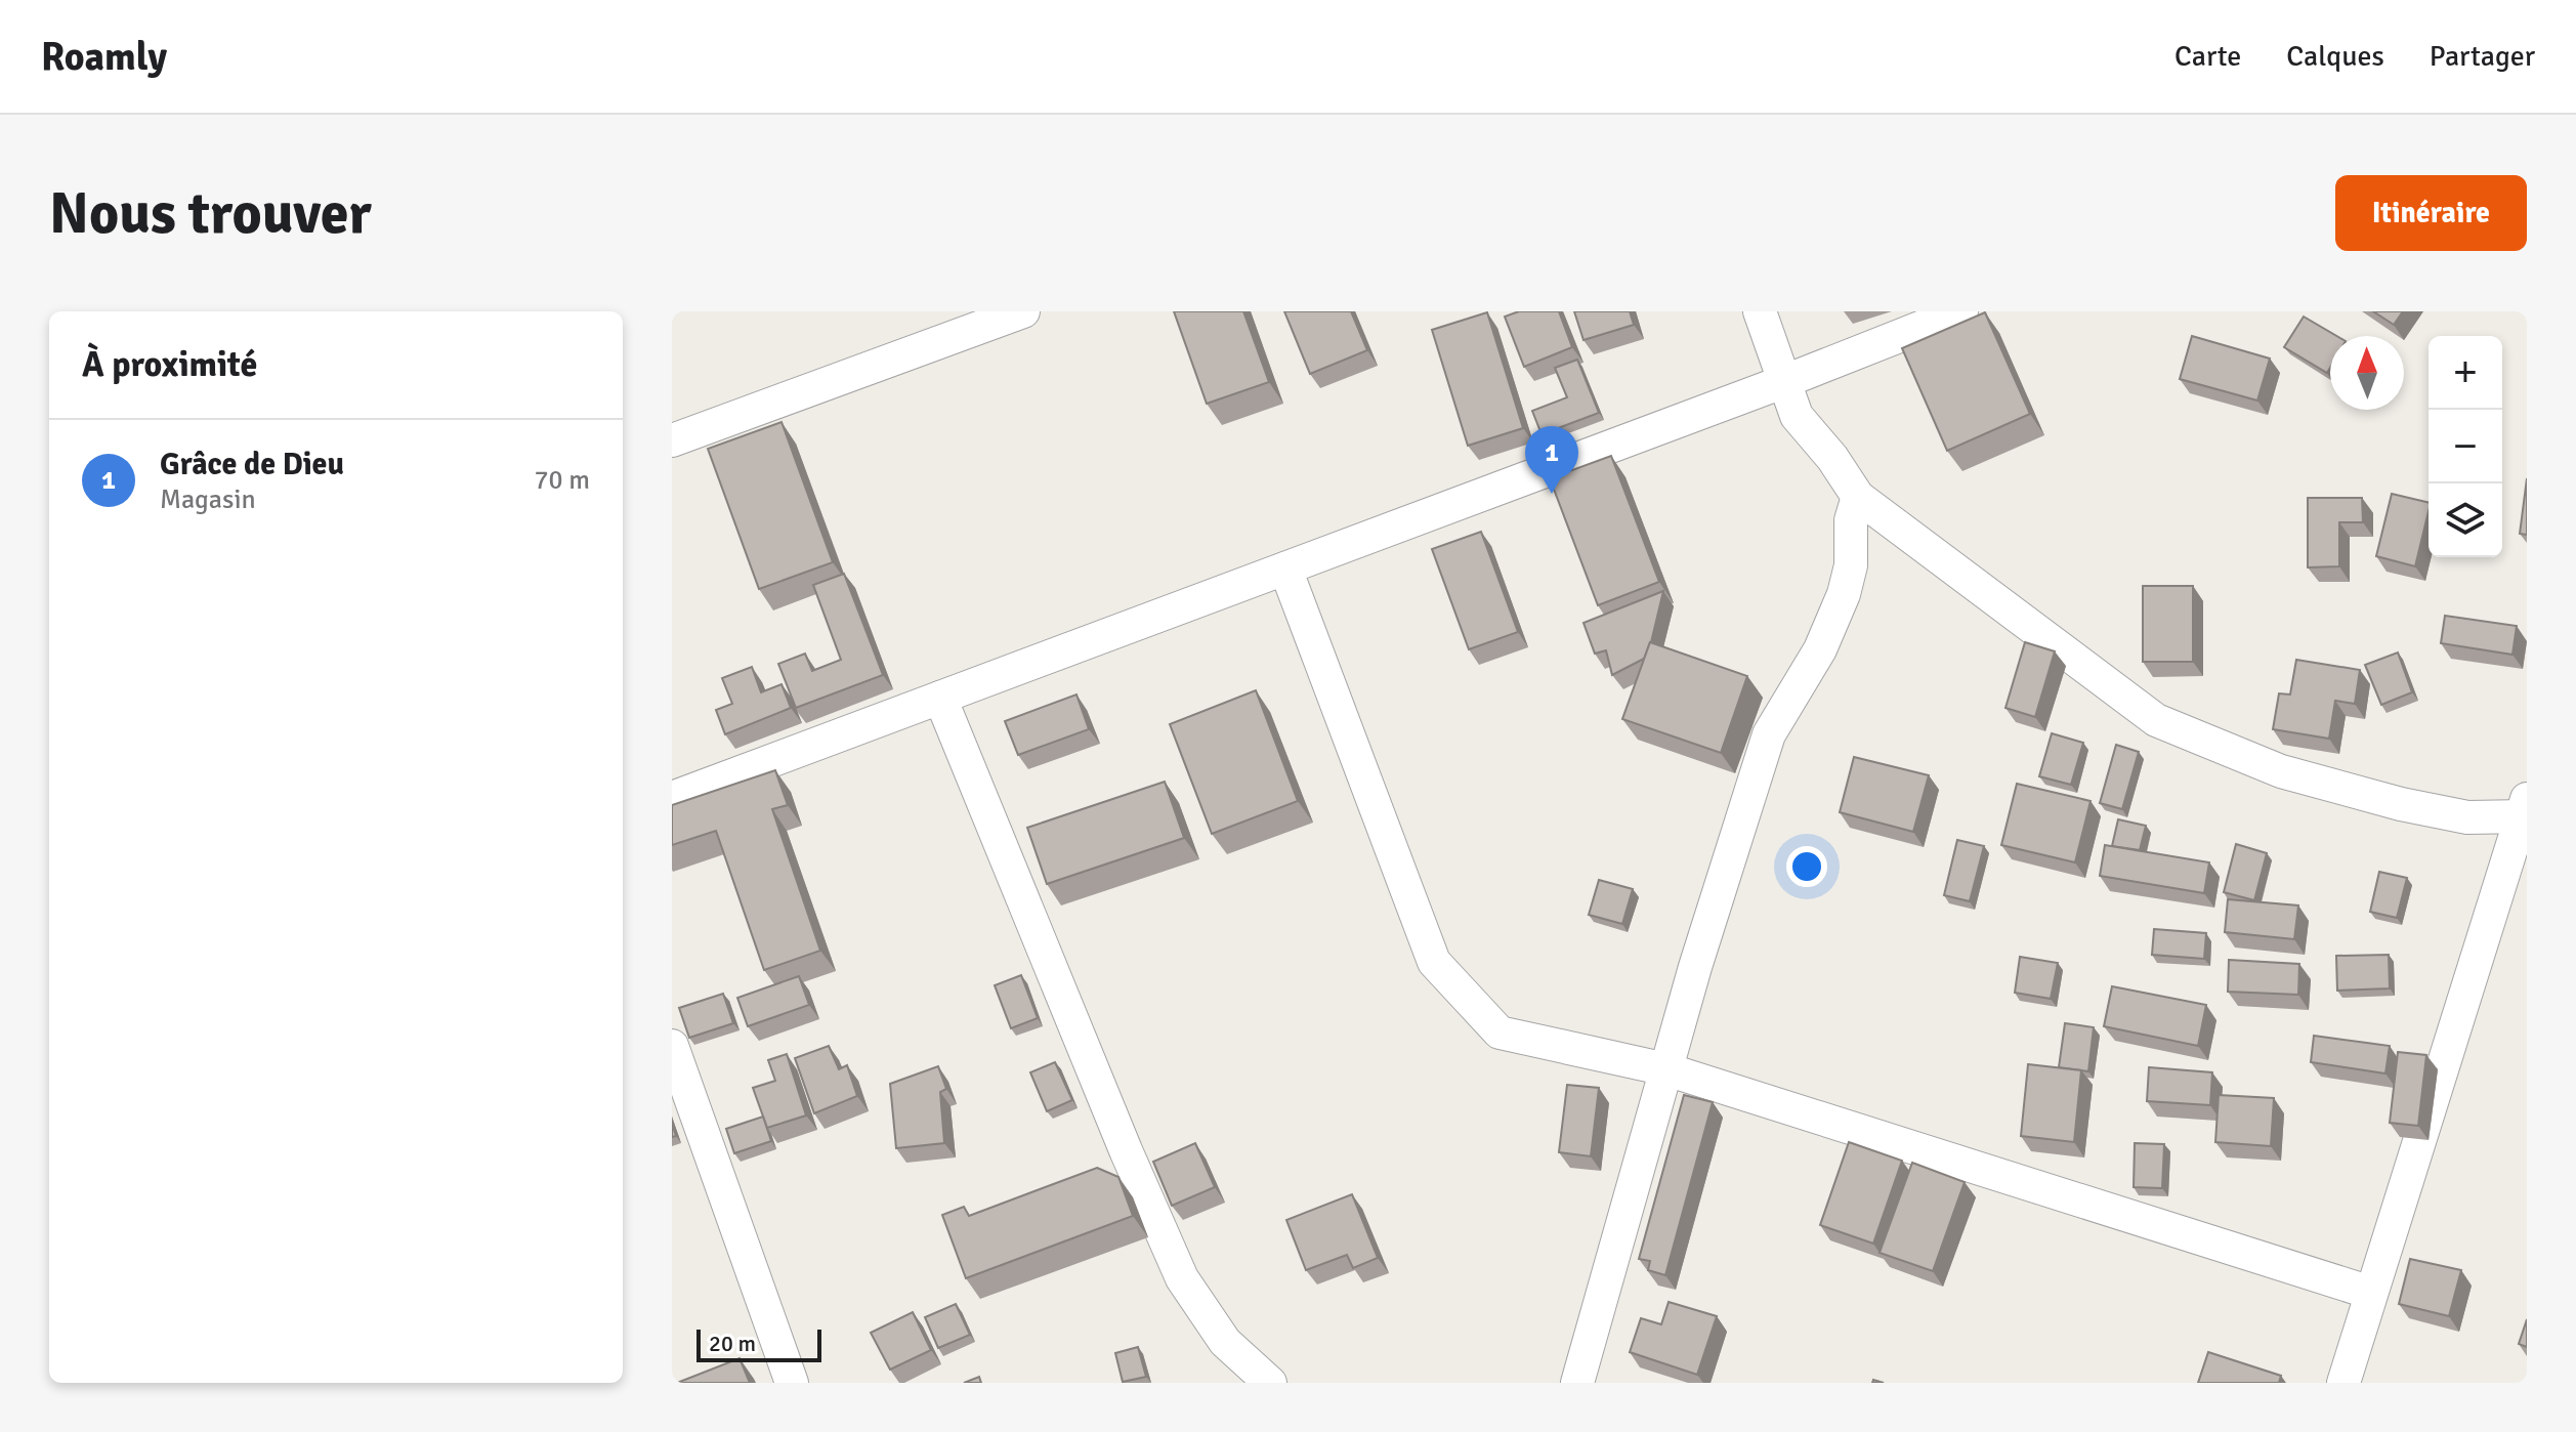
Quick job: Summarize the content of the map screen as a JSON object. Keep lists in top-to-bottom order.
{
  "scale_bar": "20 m",
  "north": "top",
  "page": {
    "header": "Roamly",
    "nav": ["Carte", "Calques", "Partager"],
    "buttons": "Itinéraire",
    "title": "Nous trouver",
    "heading": "À proximité",
    "map_buttons": ["+", "−"],
    "list": [
      {
        "mark": "1",
        "name": "Grâce de Dieu",
        "note": "Magasin",
        "value": "70 m"
      }
    ],
    "pins": "1",
    "scale": "20 m"
  }
}
